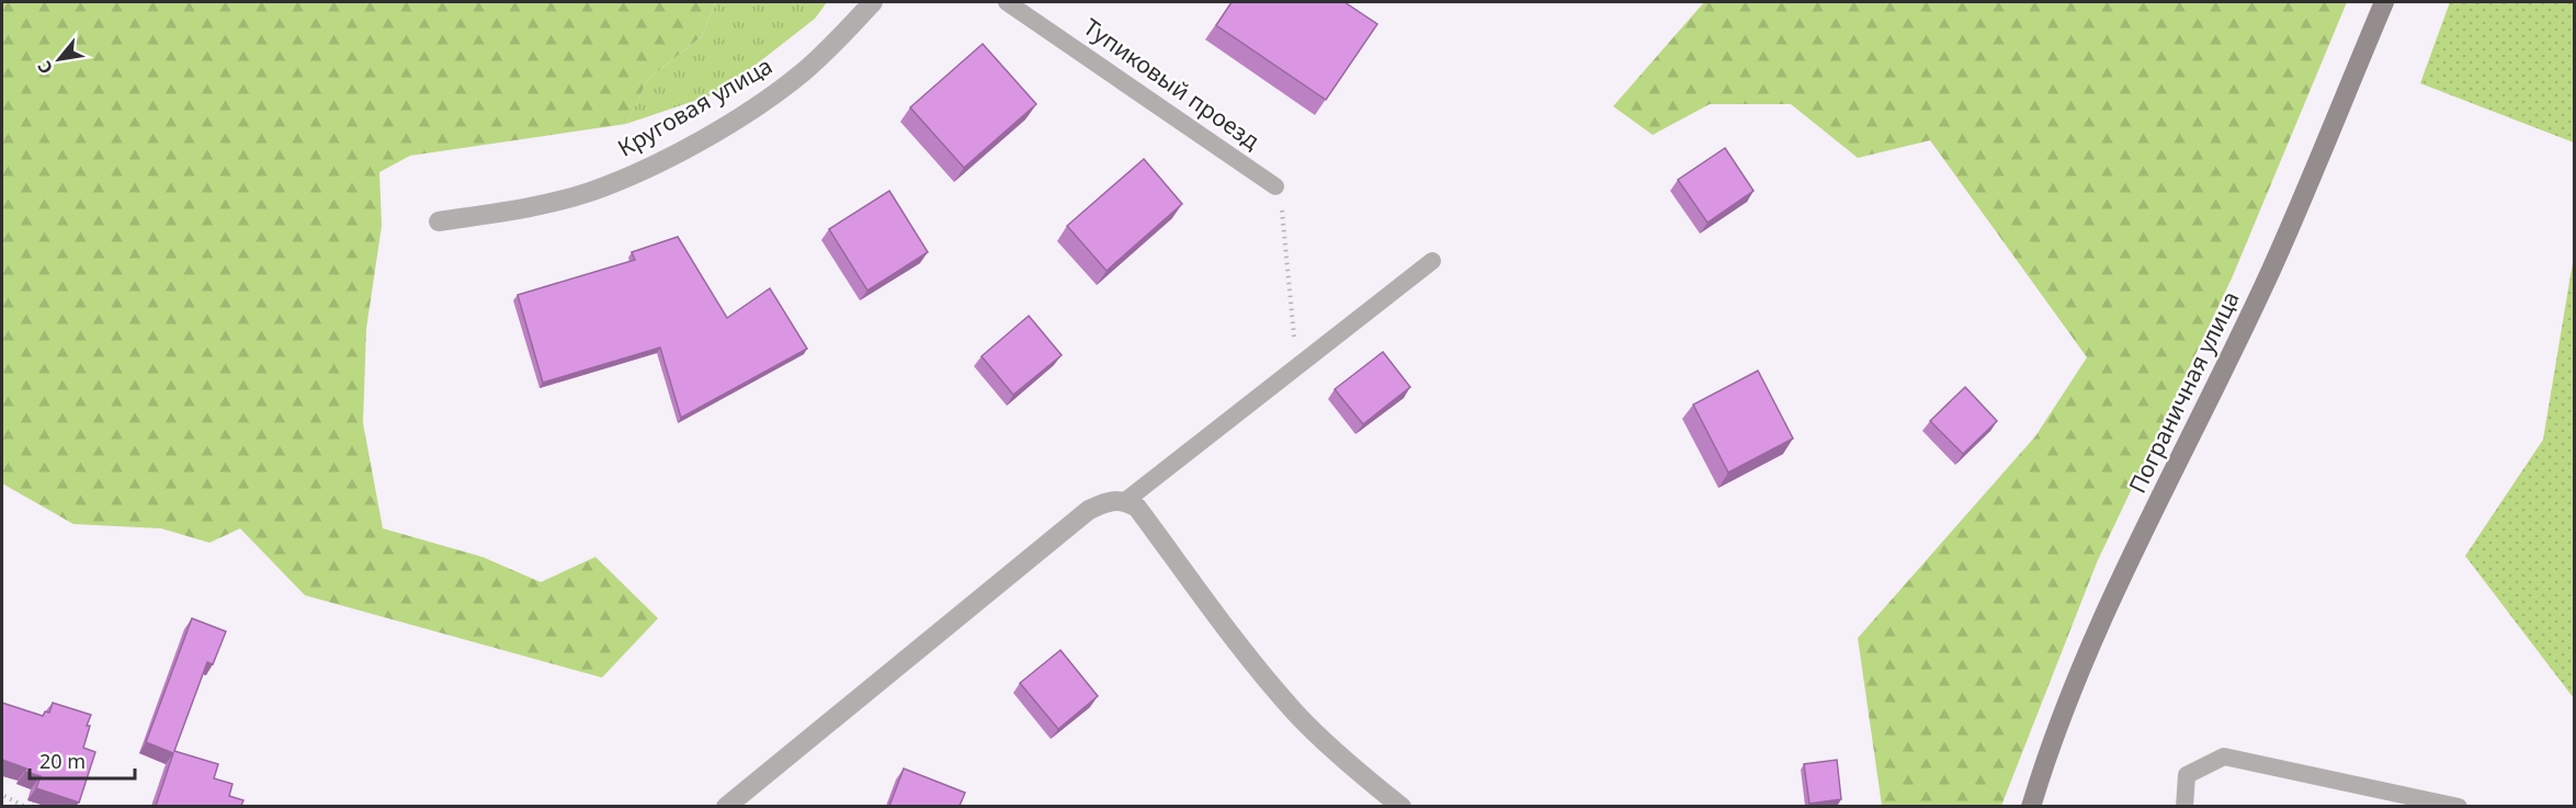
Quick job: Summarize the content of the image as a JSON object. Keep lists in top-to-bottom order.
{
  "streets": {
    "street": ["Круговая улица", "Пограничная улица"],
    "lane": ["Тупиковый проезд"]
  },
  "scale_bar": "20 m",
  "north": "bottom left"
}
